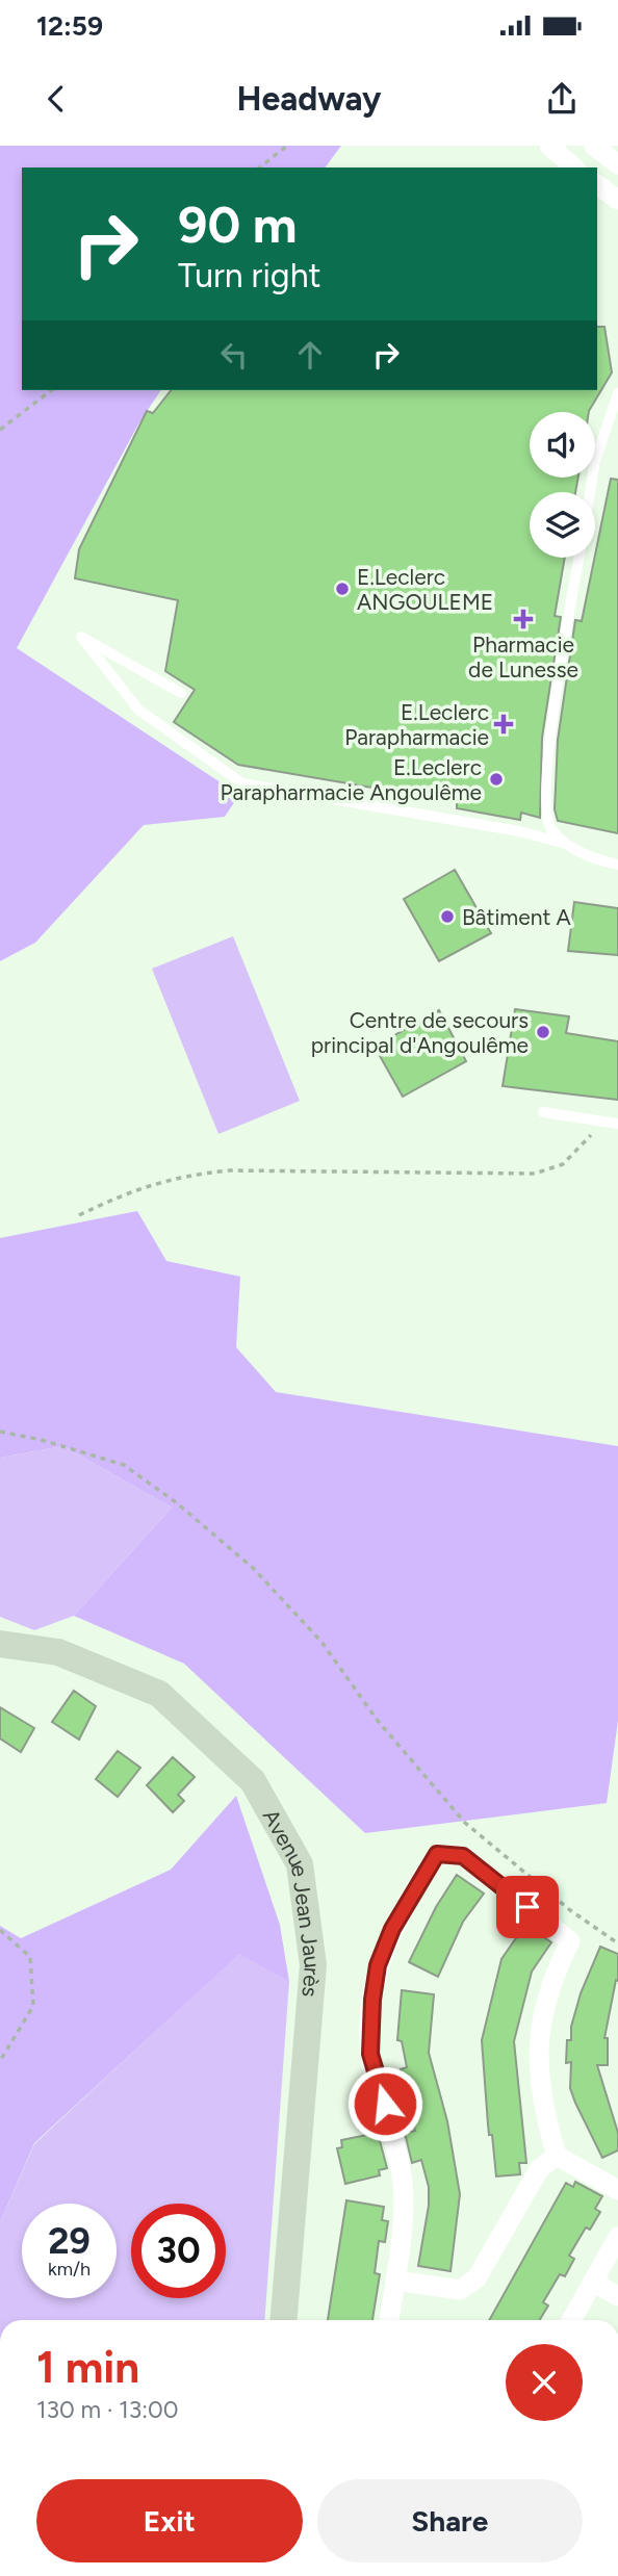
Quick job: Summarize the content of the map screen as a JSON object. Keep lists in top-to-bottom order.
{
  "streets": {
    "main road": ["Avenue Jean Jaurès"]
  },
  "places": {
    "other": [
      "E.Leclerc ANGOULEME",
      "E.Leclerc Parapharmacie Angoulême",
      "Bâtiment A",
      "Centre de secours principal d'Angoulême"
    ],
    "health": ["Pharmacie de Lunesse", "E.Leclerc Parapharmacie"]
  },
  "page": {
    "status": "12:59",
    "header": "Headway",
    "turn": ["90 m", "Turn right"],
    "speed": "29 km/h",
    "limit": "30",
    "heading": ["1 min", "130 m · 13:00"],
    "buttons": ["Exit", "Share"]
  }
}
